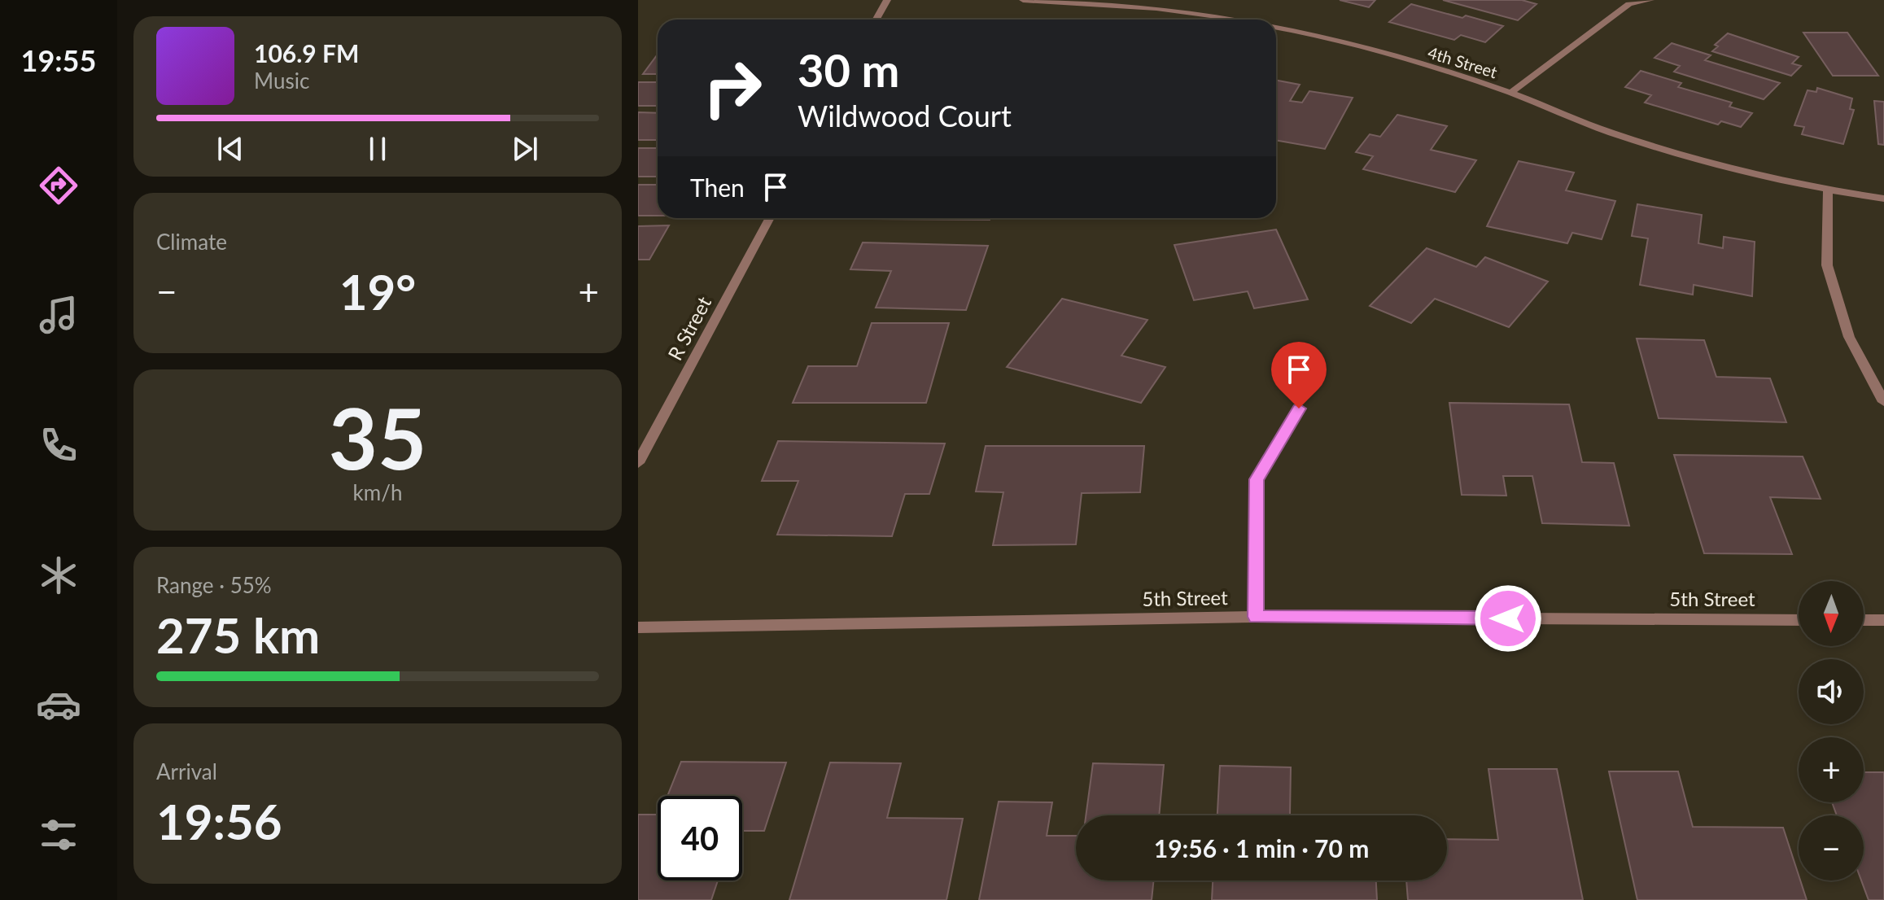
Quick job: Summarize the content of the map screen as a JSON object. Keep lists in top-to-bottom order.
{
  "streets": {
    "street": ["4th Street", "R Street", "5th Street"]
  },
  "north": "bottom",
  "page": {
    "tabs": "19:55",
    "turn": ["30 m", "Wildwood Court"],
    "song": ["106.9 FM", "Music"],
    "then": "Then",
    "tile": [
      "Climate",
      ["35", "km/h"],
      ["Range · 55%", "275 km"],
      ["Arrival", "19:56"]
    ],
    "heat": ["−", "19°", "+"],
    "map_buttons": ["+", "−"],
    "limit": "40",
    "trip": "19:56 · 1 min · 70 m"
  }
}
